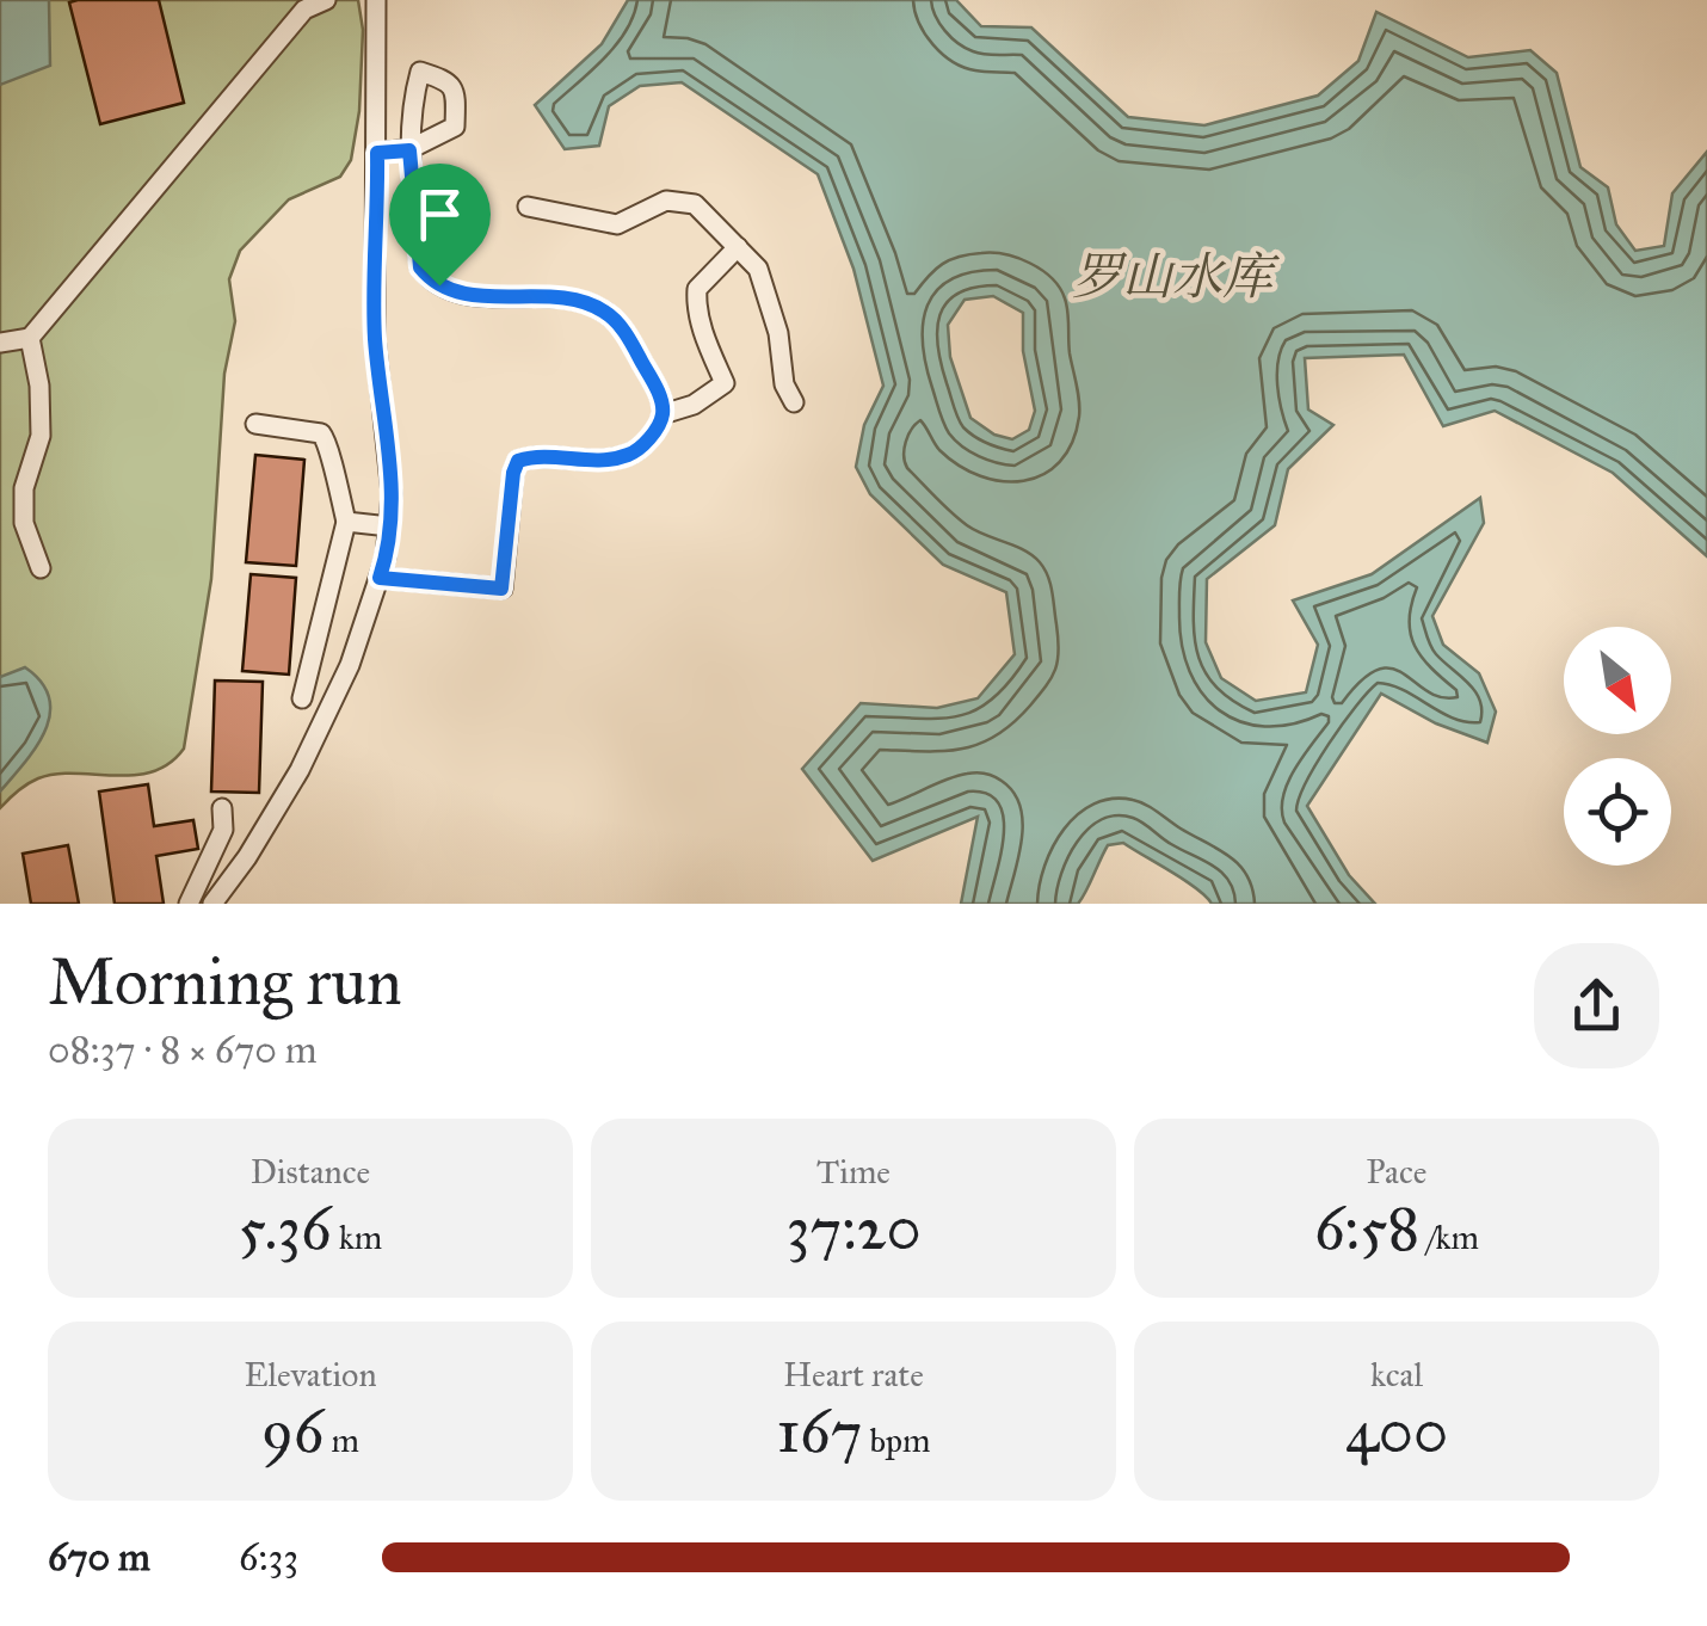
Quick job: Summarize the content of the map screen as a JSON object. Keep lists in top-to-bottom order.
{
  "water": ["罗山水库"],
  "north": "bottom right",
  "page": {
    "heading": ["Morning run", "08:37 · 8 × 670 m"],
    "stats": [
      ["Distance", "5.36 km"],
      ["Time", "37:20"],
      ["Pace", "6:58 /km"],
      ["Elevation", "96 m"],
      ["Heart rate", "167 bpm"],
      ["kcal", "400"]
    ],
    "list": [
      {
        "name": "670 m",
        "note": "6:33"
      }
    ]
  }
}
